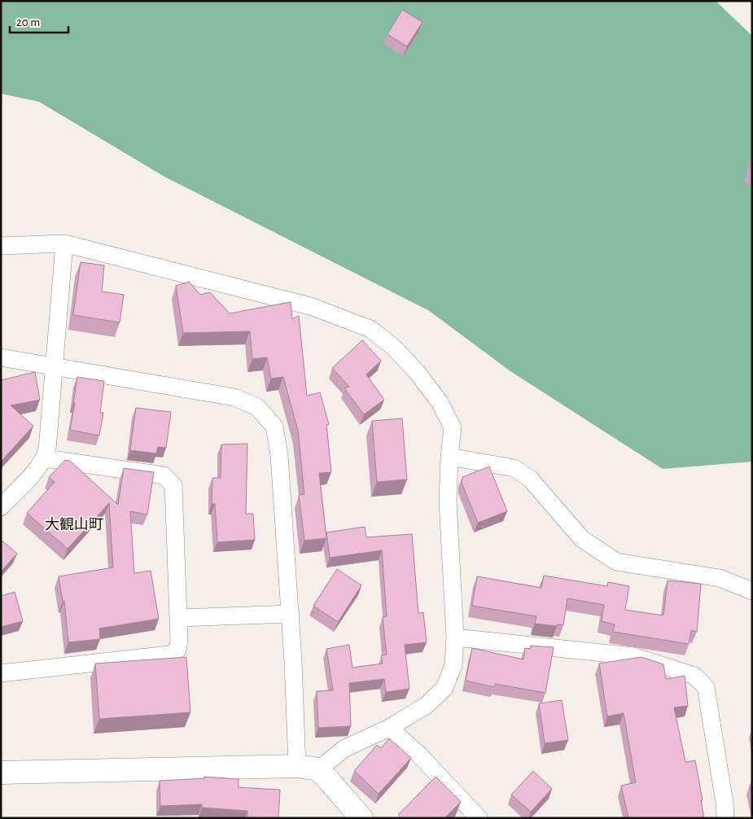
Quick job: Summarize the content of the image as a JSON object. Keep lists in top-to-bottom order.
{
  "districts": ["大観山町"],
  "scale_bar": "20 m"
}
